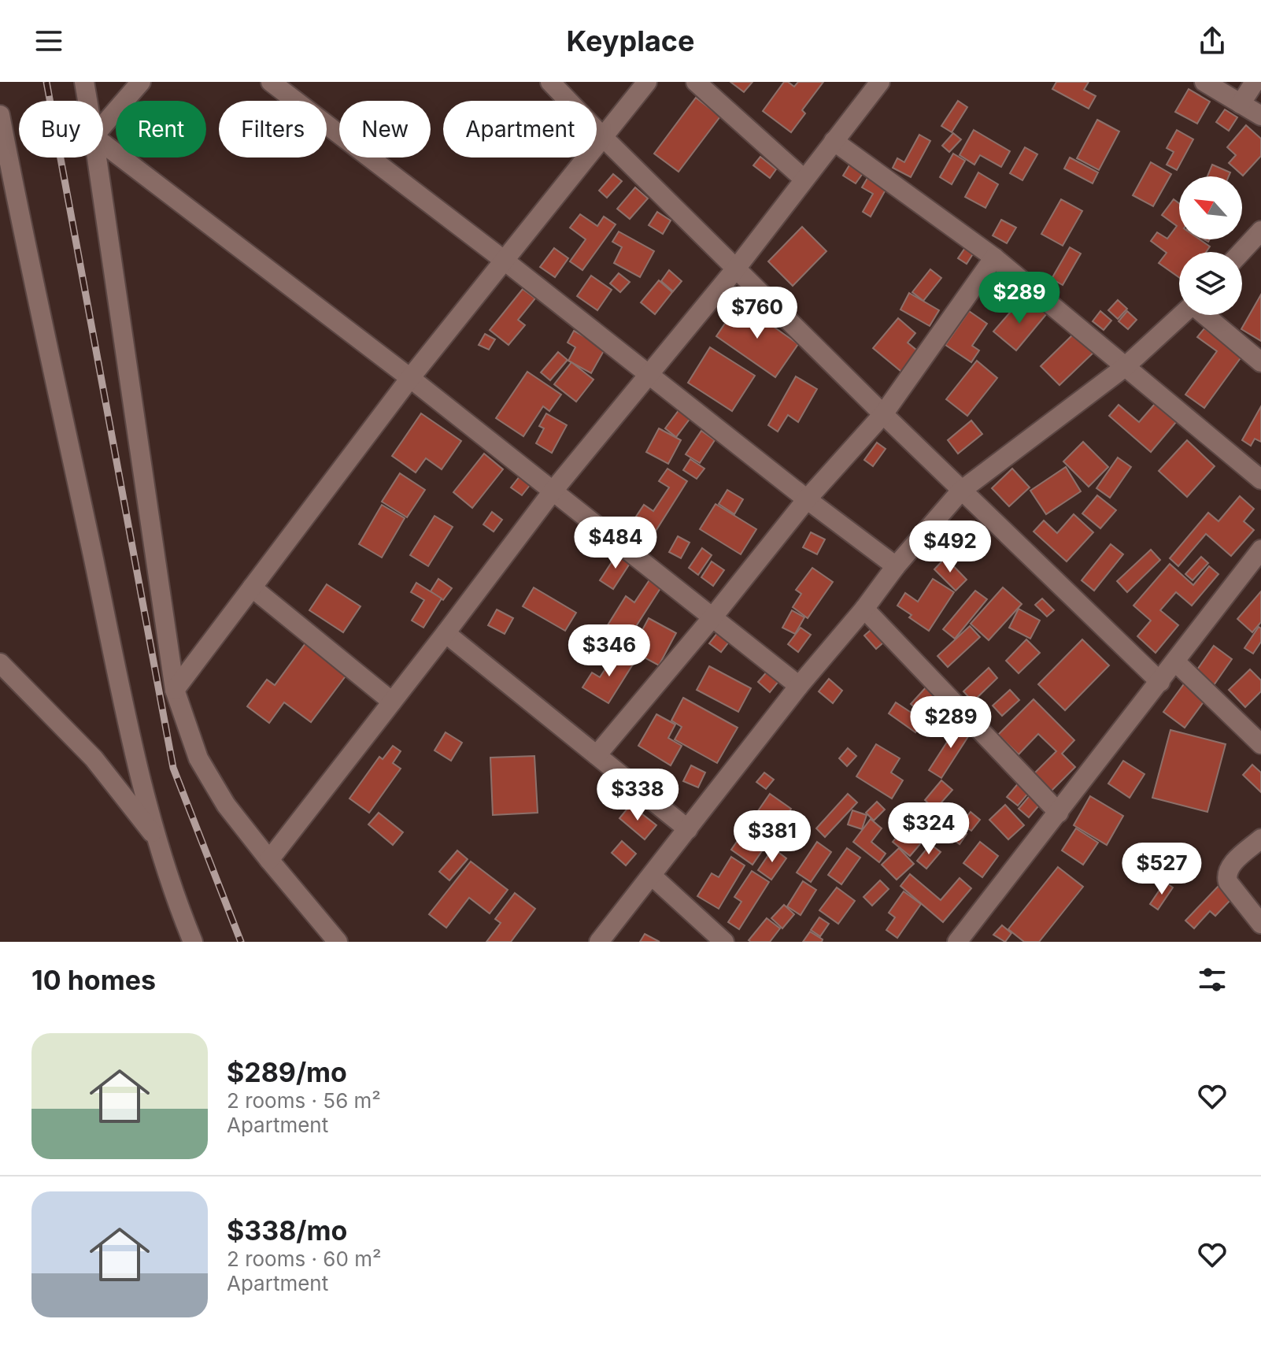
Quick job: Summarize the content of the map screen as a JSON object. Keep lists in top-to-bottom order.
{
  "north": "top left",
  "page": {
    "header": "Keyplace",
    "chip": [
      "Buy",
      "Rent",
      "Filters",
      "New",
      "Apartment"
    ],
    "price": [
      "$289",
      "$760",
      "$484",
      "$492",
      "$346",
      "$289",
      "$338",
      "$324",
      "$381",
      "$527"
    ],
    "heading": "10 homes",
    "list": [
      {
        "name": "$289/mo",
        "note": "2 rooms · 56 m² · Apartment"
      },
      {
        "name": "$338/mo",
        "note": "2 rooms · 60 m² · Apartment"
      }
    ]
  }
}
